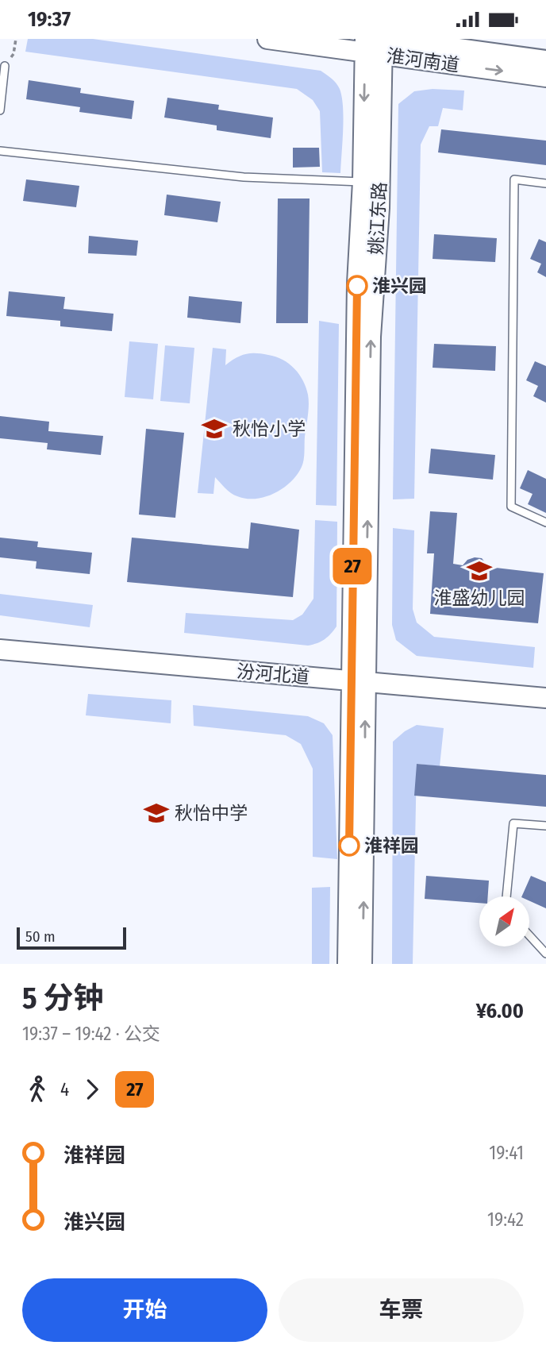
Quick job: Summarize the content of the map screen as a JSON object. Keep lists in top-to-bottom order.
{
  "streets": {
    "street": ["淮河南道", "姚江东路", "汾河北道"]
  },
  "crossings": [
    ["淮河南道", "姚江东路"],
    ["姚江东路", "汾河北道"]
  ],
  "places": {
    "other": ["淮兴园", "淮祥园"],
    "school or university": ["秋怡小学", "淮盛幼儿园", "秋怡中学"]
  },
  "lines": ["bus line 27"],
  "scale_bar": "50 m",
  "north": "top right",
  "page": {
    "status": "19:37",
    "on_map": "27",
    "scale": "50 m",
    "heading": ["5 分钟", "19:37 – 19:42 · 公交", "¥6.00"],
    "legs": ["4", "27"],
    "list": [
      {
        "name": "淮祥园",
        "value": "19:41"
      },
      {
        "name": "淮兴园",
        "value": "19:42"
      }
    ],
    "buttons": ["开始", "车票"]
  }
}
